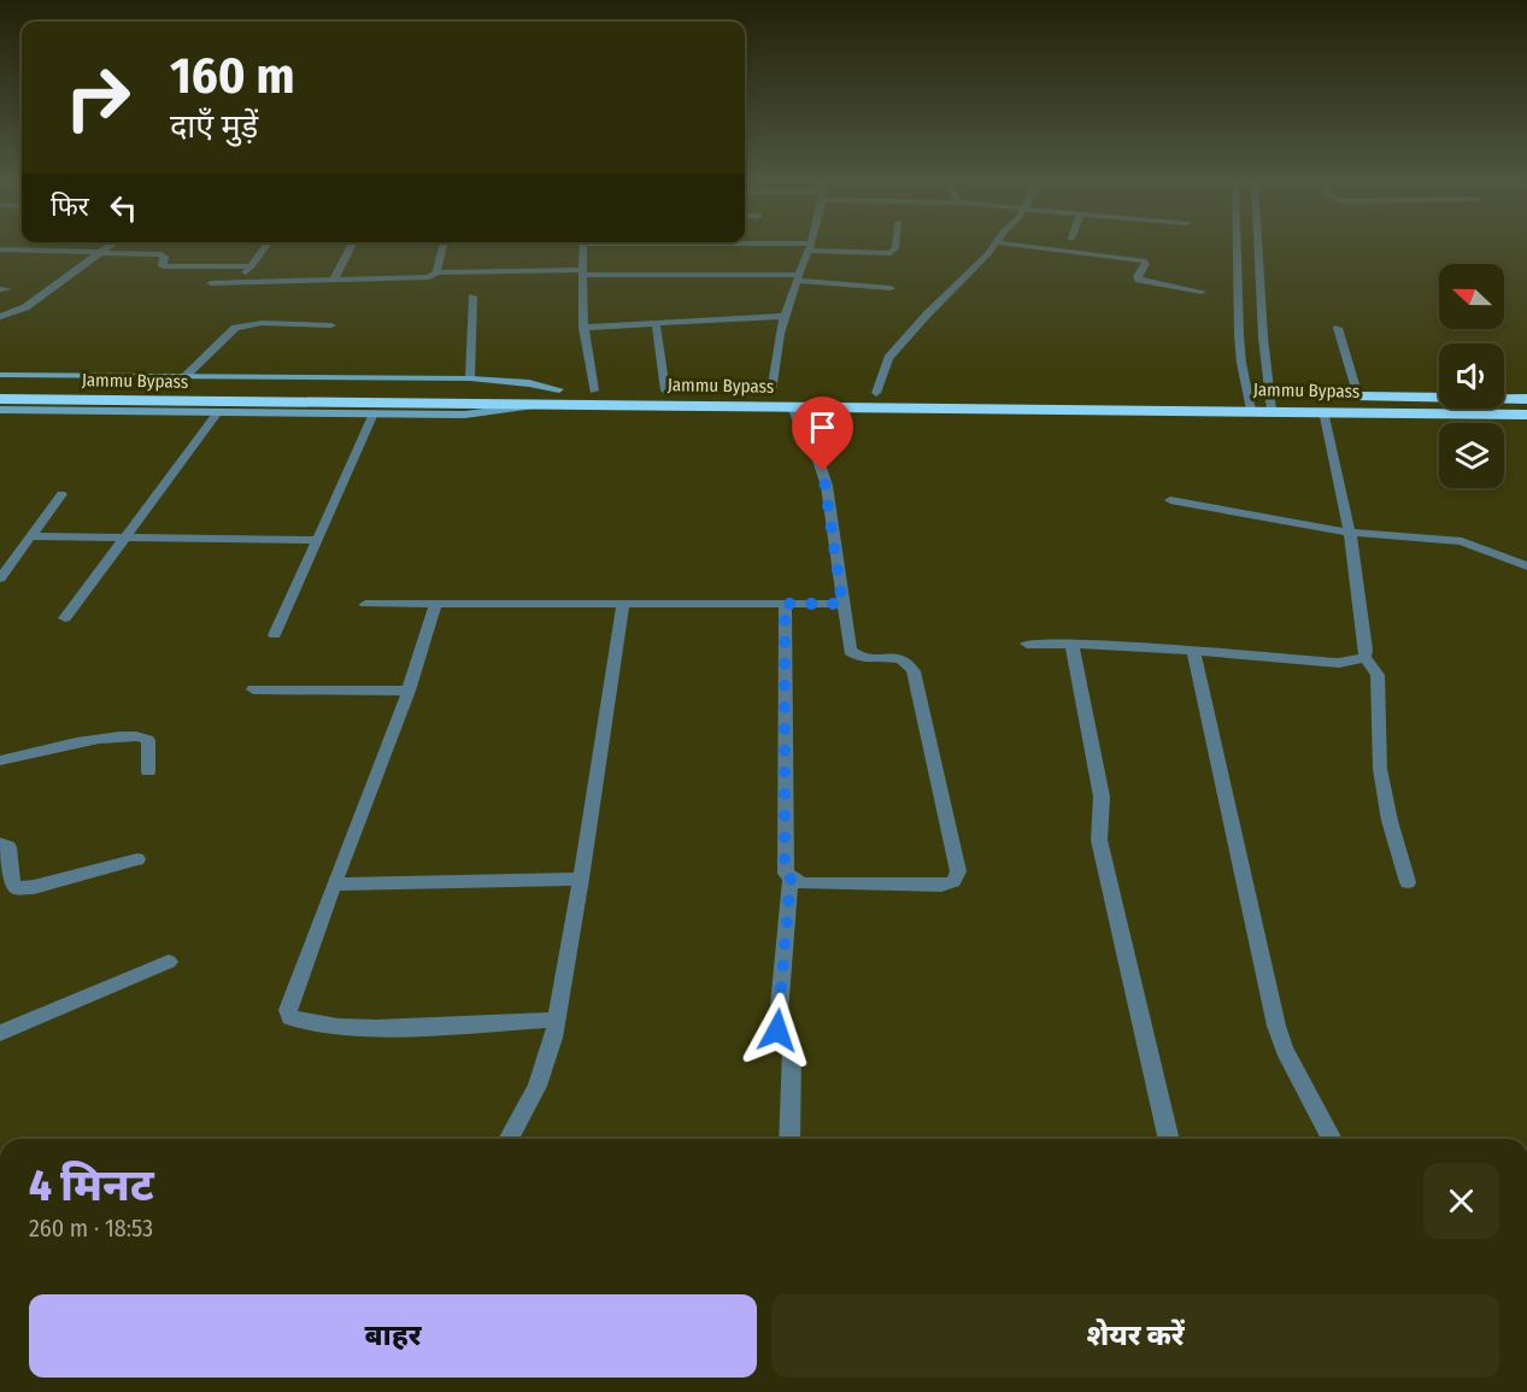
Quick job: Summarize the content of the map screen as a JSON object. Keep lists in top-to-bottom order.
{
  "streets": {
    "highway": ["Jammu Bypass"]
  },
  "north": "left",
  "page": {
    "turn": ["160 m", "दाएँ मुड़ें"],
    "then": "फिर",
    "heading": ["4 मिनट", "260 m · 18:53"],
    "buttons": ["बाहर", "शेयर करें"]
  }
}
